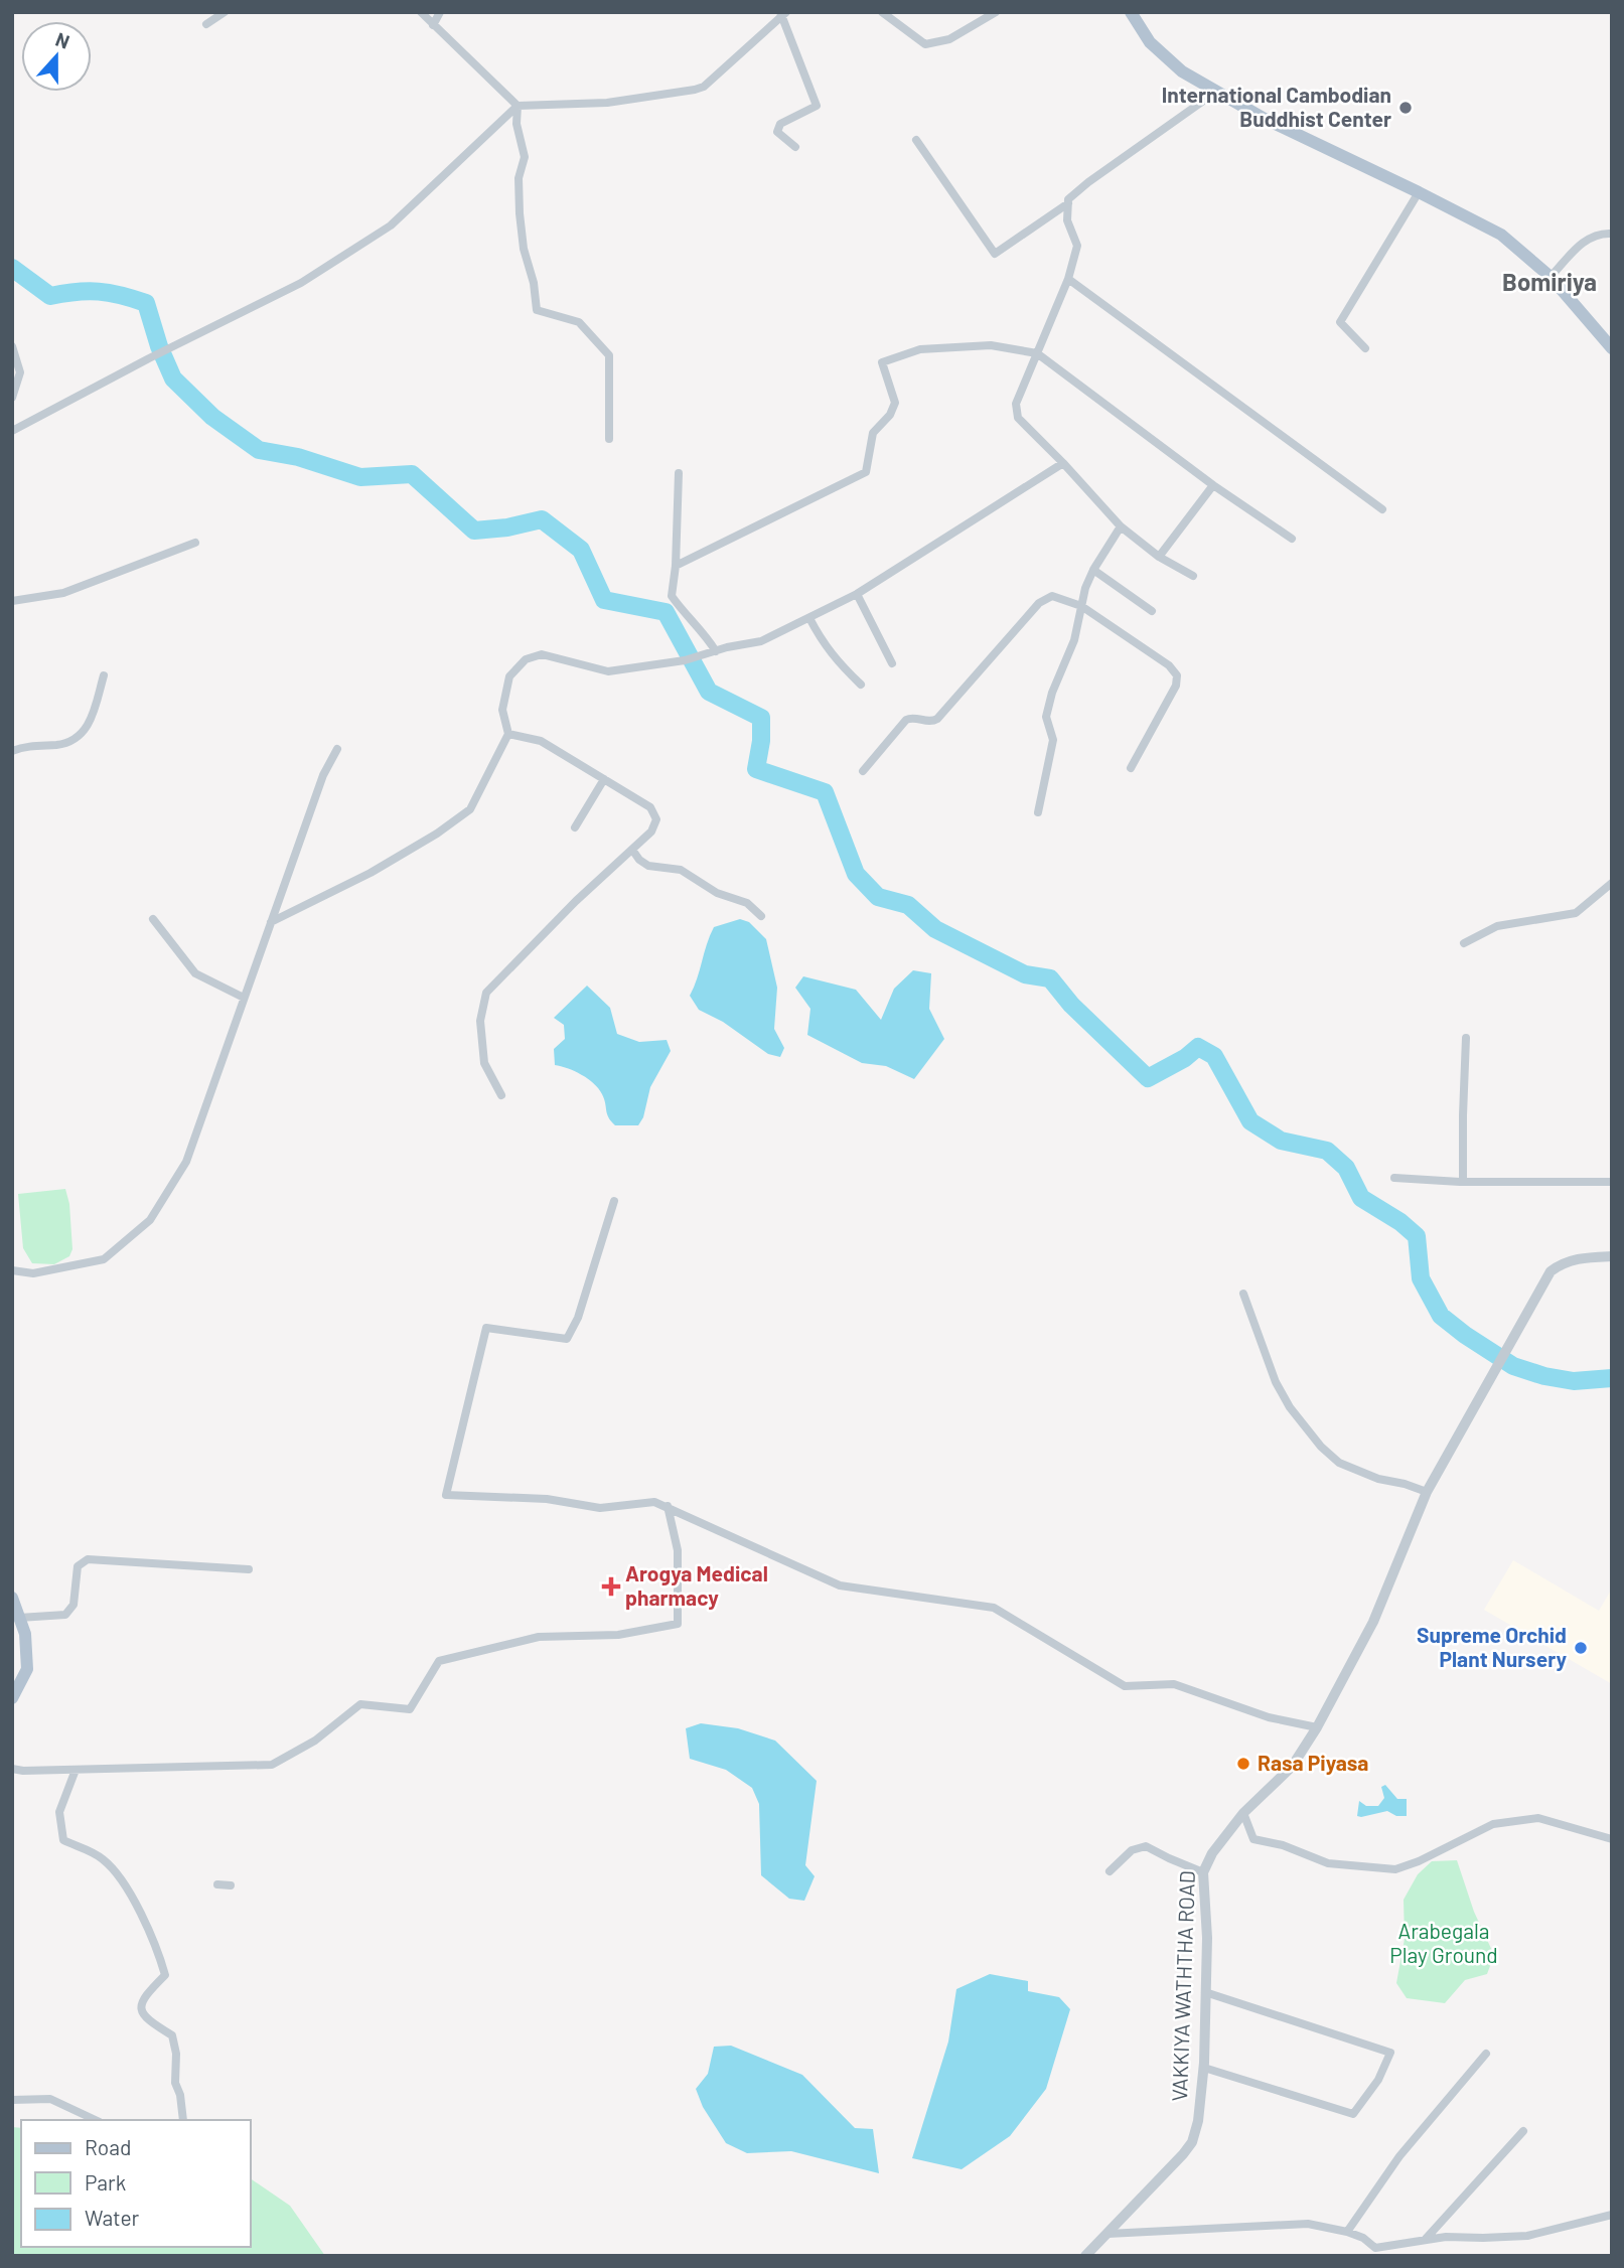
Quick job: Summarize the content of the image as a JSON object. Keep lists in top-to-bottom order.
{
  "streets": {
    "street": ["VAKKIYA WATHTHA ROAD"]
  },
  "districts": ["Bomiriya"],
  "parks": ["Arabegala Play Ground"],
  "places": {
    "other": ["International Cambodian Buddhist Center", "Supreme Orchid Plant Nursery", "Rasa Piyasa"],
    "health": ["Arogya Medical pharmacy"]
  },
  "legend": ["Road", "Park", "Water"],
  "north": "top"
}
